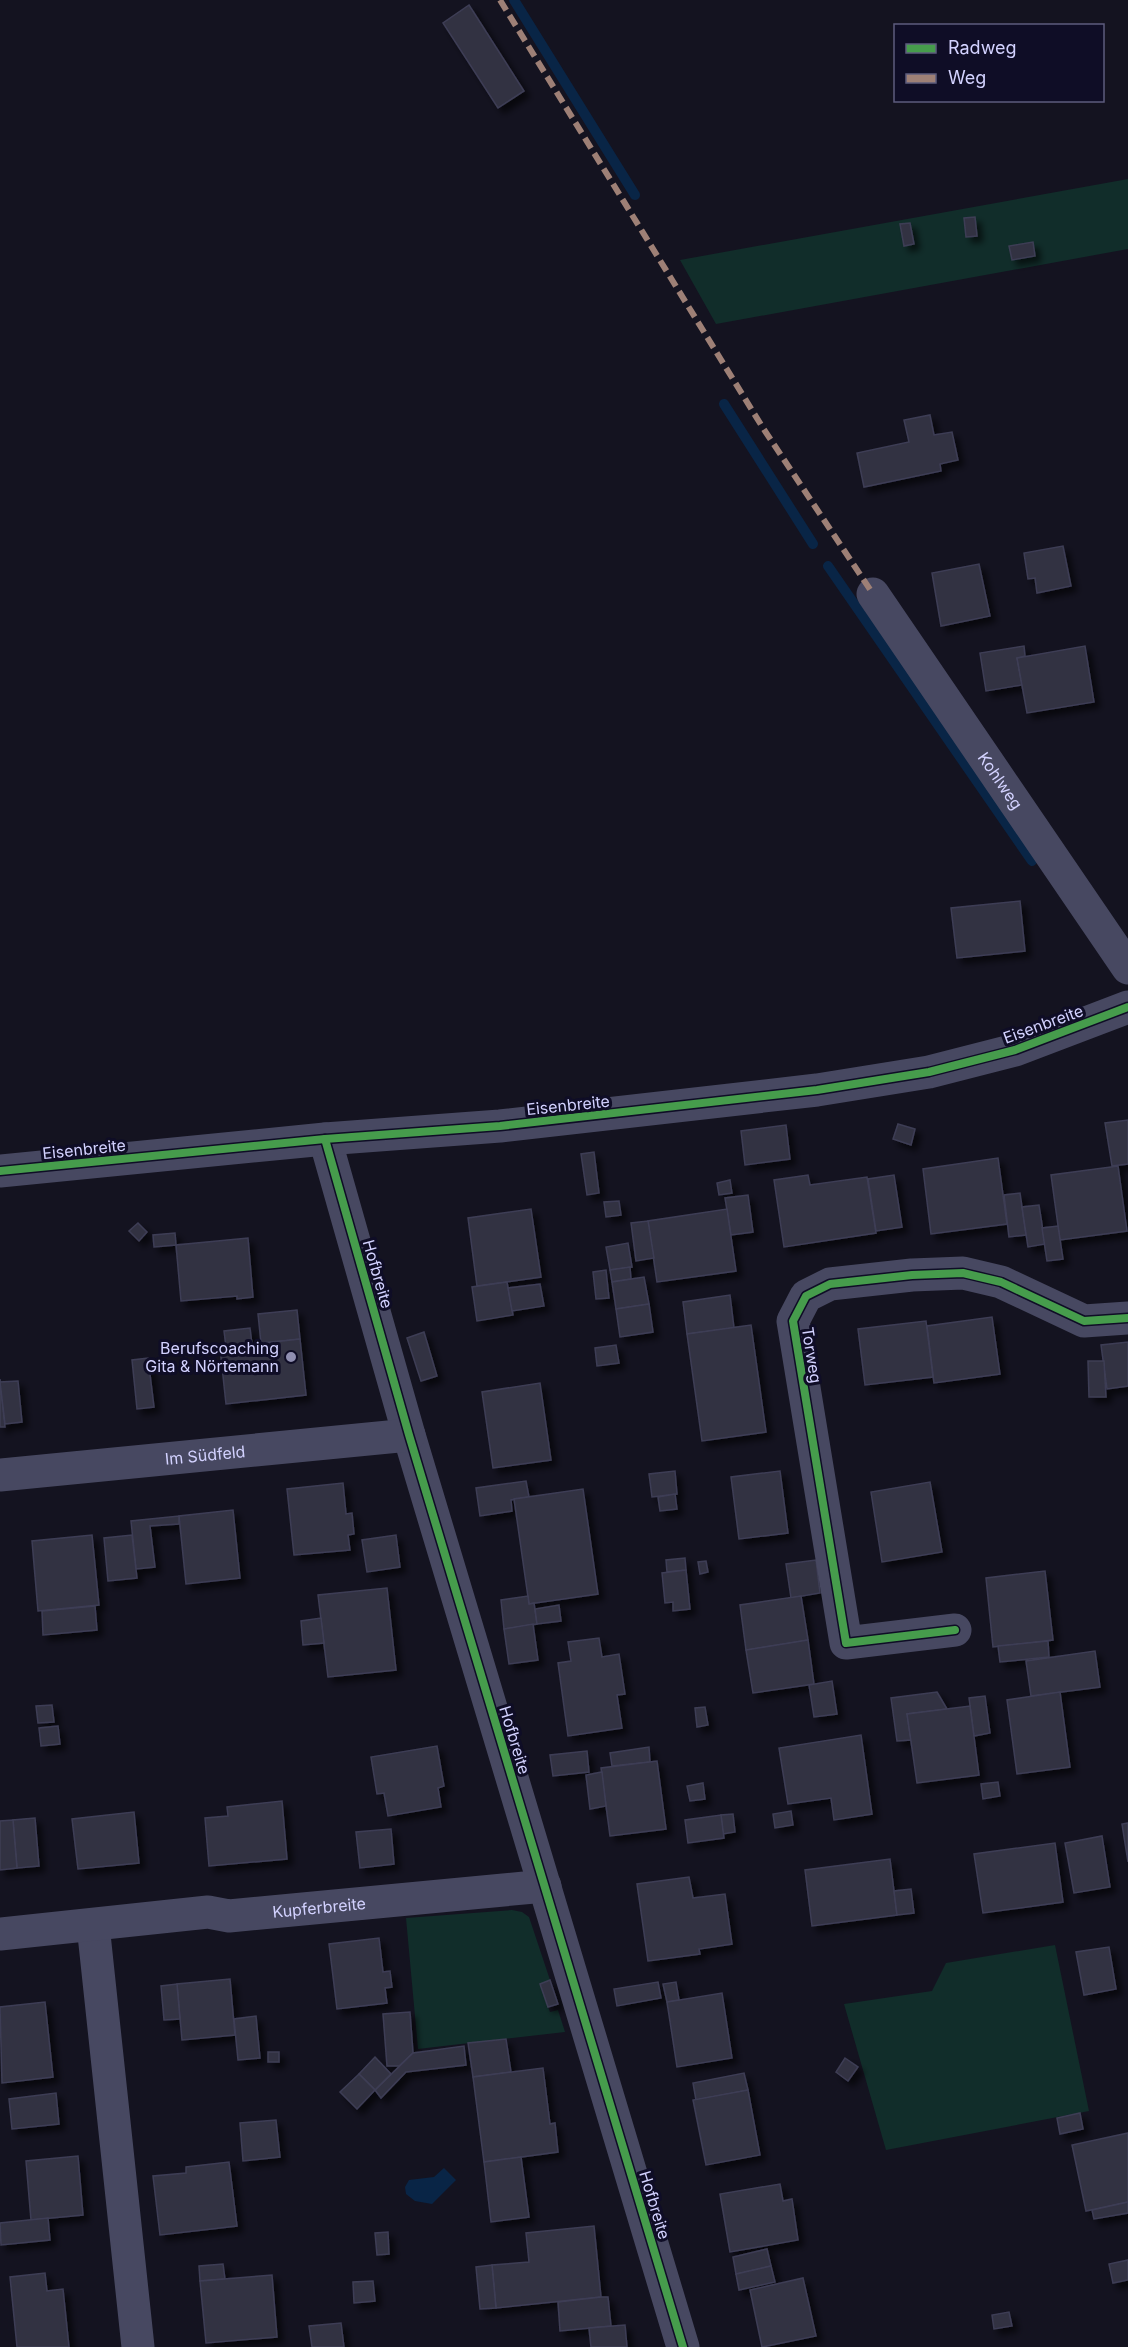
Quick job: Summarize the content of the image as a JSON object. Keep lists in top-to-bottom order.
{
  "streets": {
    "street": [
      "Kohlweg",
      "Eisenbreite",
      "Hofbreite",
      "Torweg",
      "Im Südfeld",
      "Kupferbreite"
    ]
  },
  "crossings": [
    ["Eisenbreite", "Hofbreite"],
    ["Hofbreite", "Im Südfeld"],
    ["Hofbreite", "Kupferbreite"]
  ],
  "places": ["Berufscoaching Gita & Nörtemann"],
  "legend": ["Radweg", "Weg"]
}
